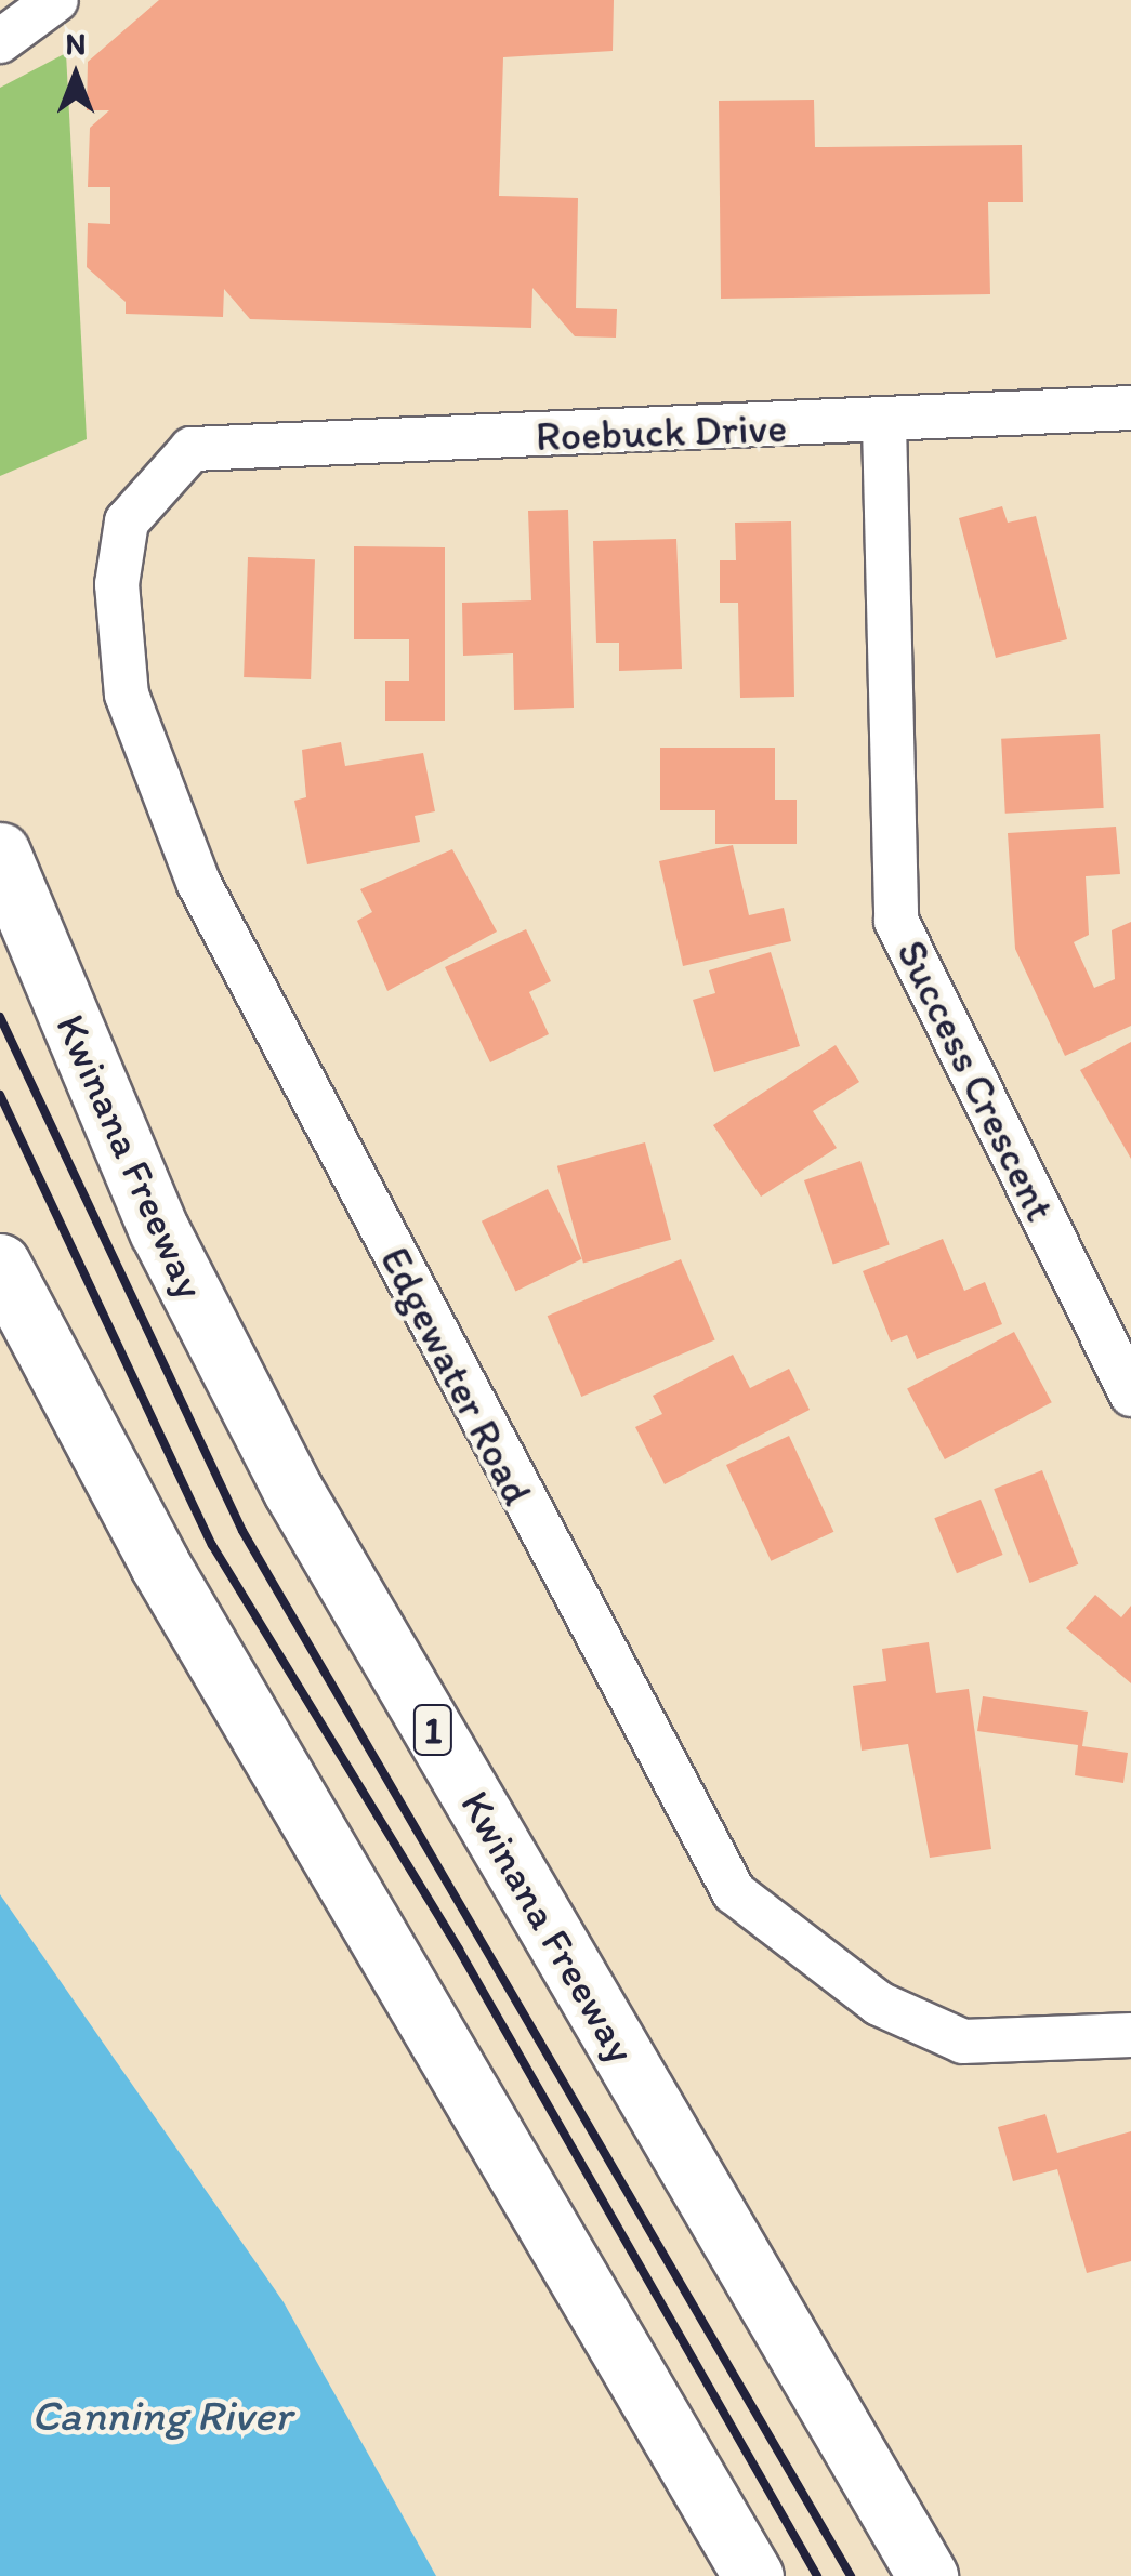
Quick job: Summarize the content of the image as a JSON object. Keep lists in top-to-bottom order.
{
  "streets": {
    "highway": ["Kwinana Freeway", "1"],
    "street": ["Roebuck Drive", "Success Crescent", "Edgewater Road"]
  },
  "crossings": [
    ["Roebuck Drive", "Success Crescent"],
    ["Roebuck Drive", "Edgewater Road"]
  ],
  "water": ["Canning River"],
  "north": "top"
}
